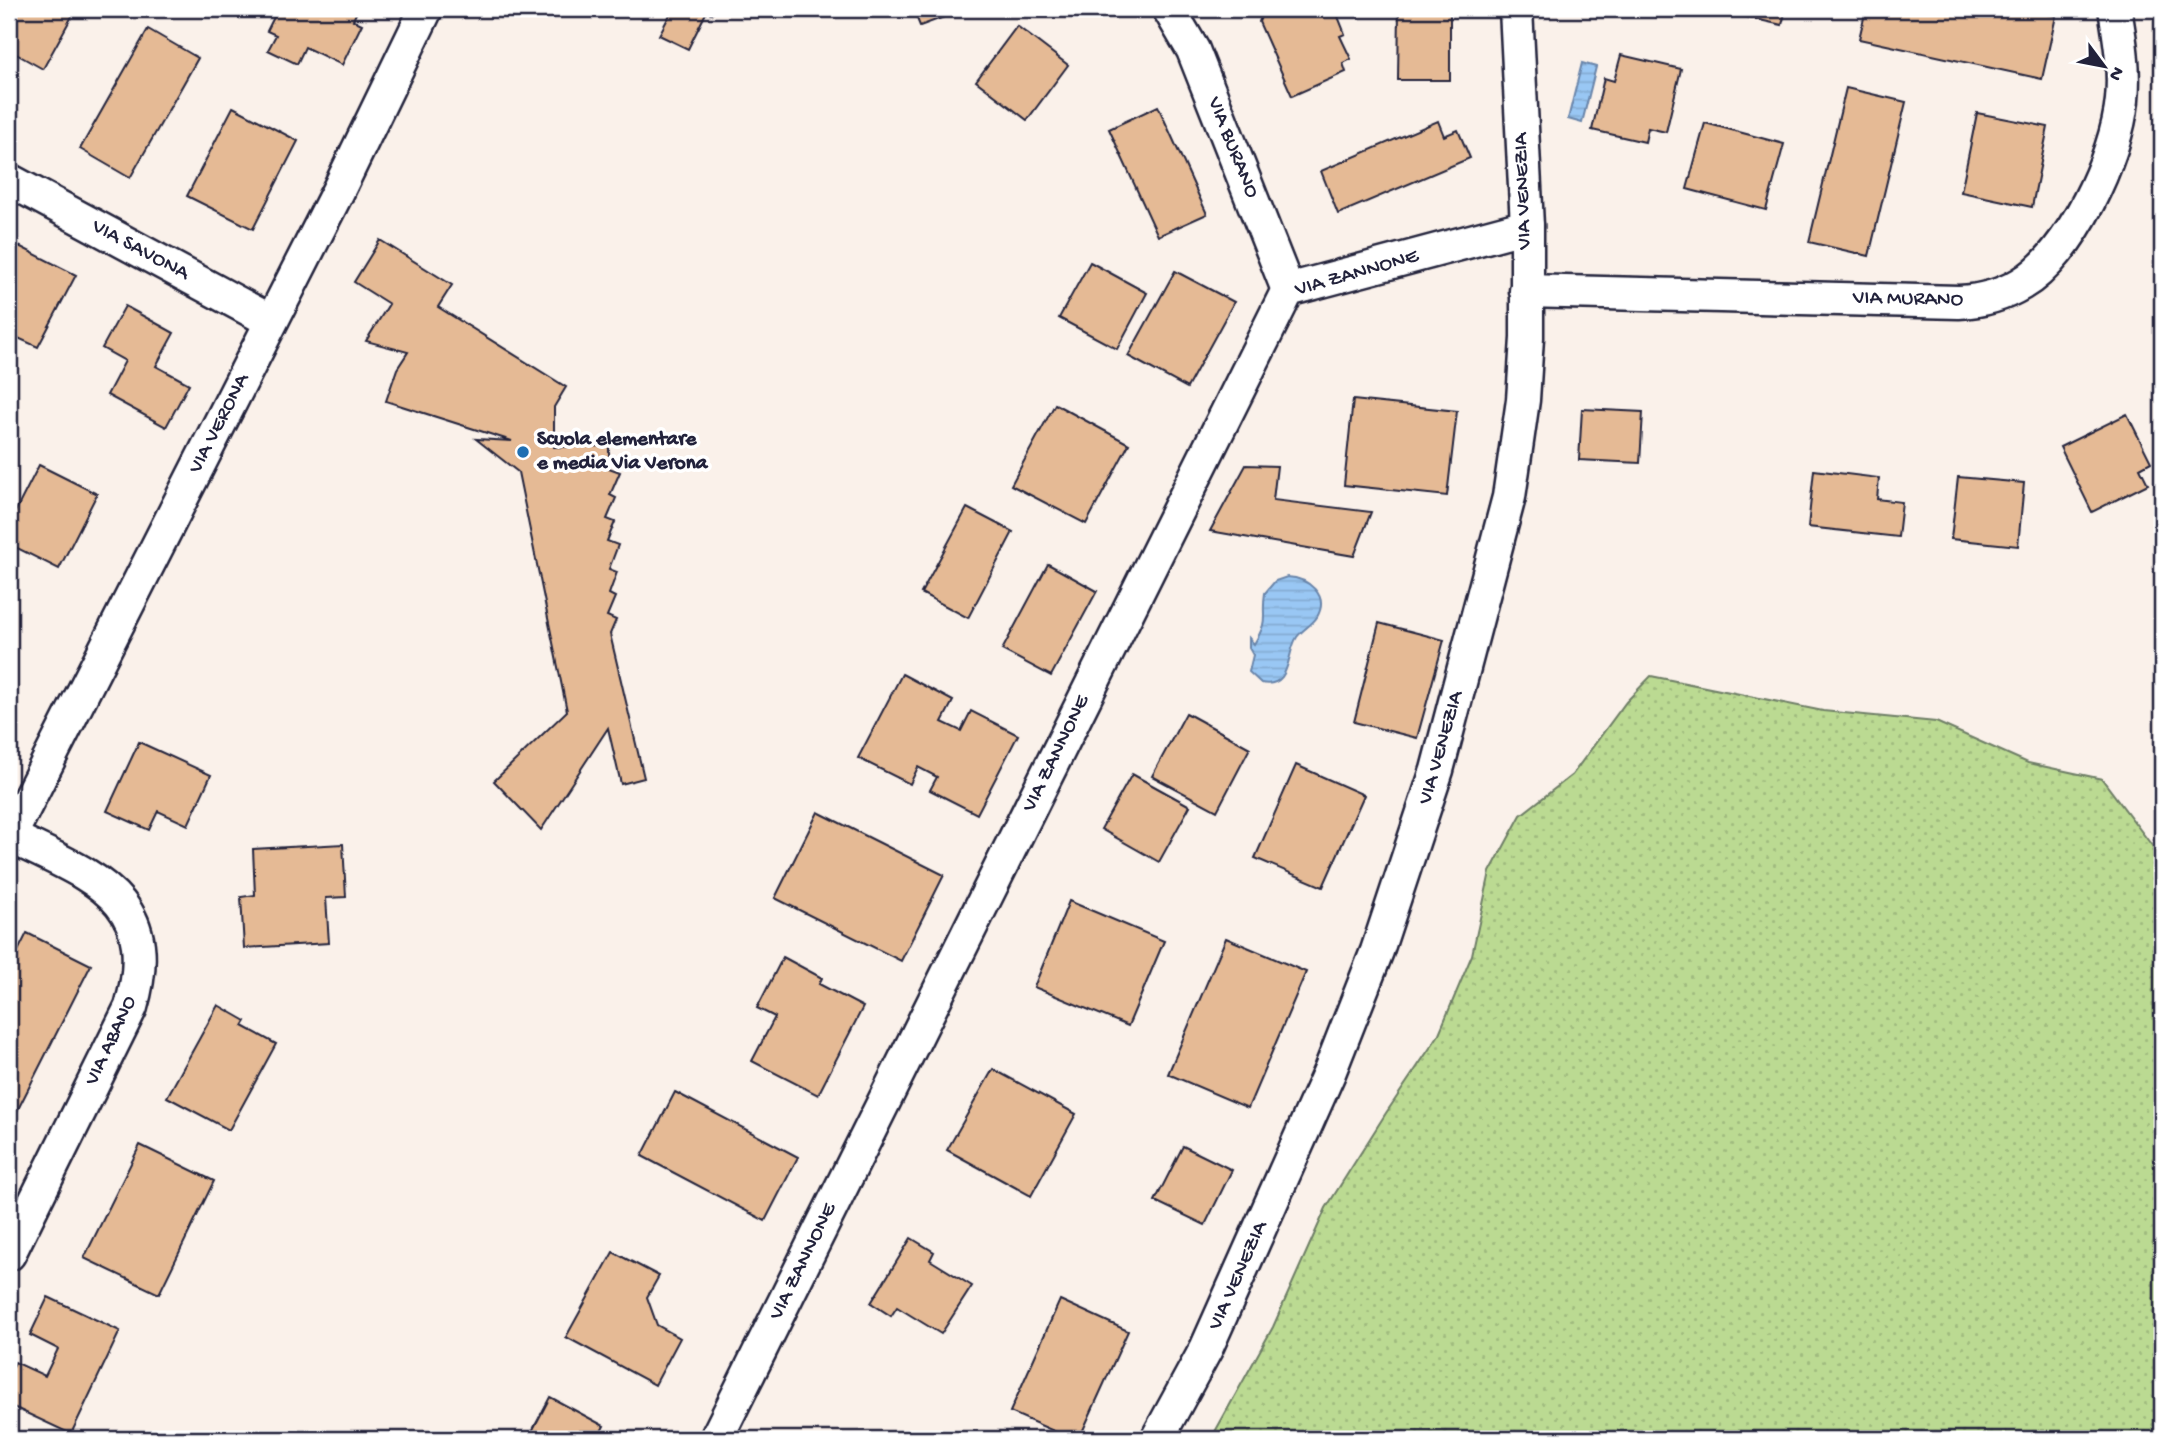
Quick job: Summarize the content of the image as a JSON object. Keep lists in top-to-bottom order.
{
  "streets": {
    "street": [
      "VIA BURANO",
      "VIA VENEZIA",
      "VIA SAVONA",
      "VIA ZANNONE",
      "VIA MURANO",
      "VIA VERONA",
      "VIA ABANO"
    ]
  },
  "crossings": [
    ["VIA BURANO", "VIA ZANNONE"],
    ["VIA VENEZIA", "VIA ZANNONE"],
    ["VIA VENEZIA", "VIA MURANO"],
    ["VIA SAVONA", "VIA VERONA"],
    ["VIA VERONA", "VIA ABANO"]
  ],
  "places": ["Scuola elementare e media Via Verona"],
  "north": "bottom right"
}
